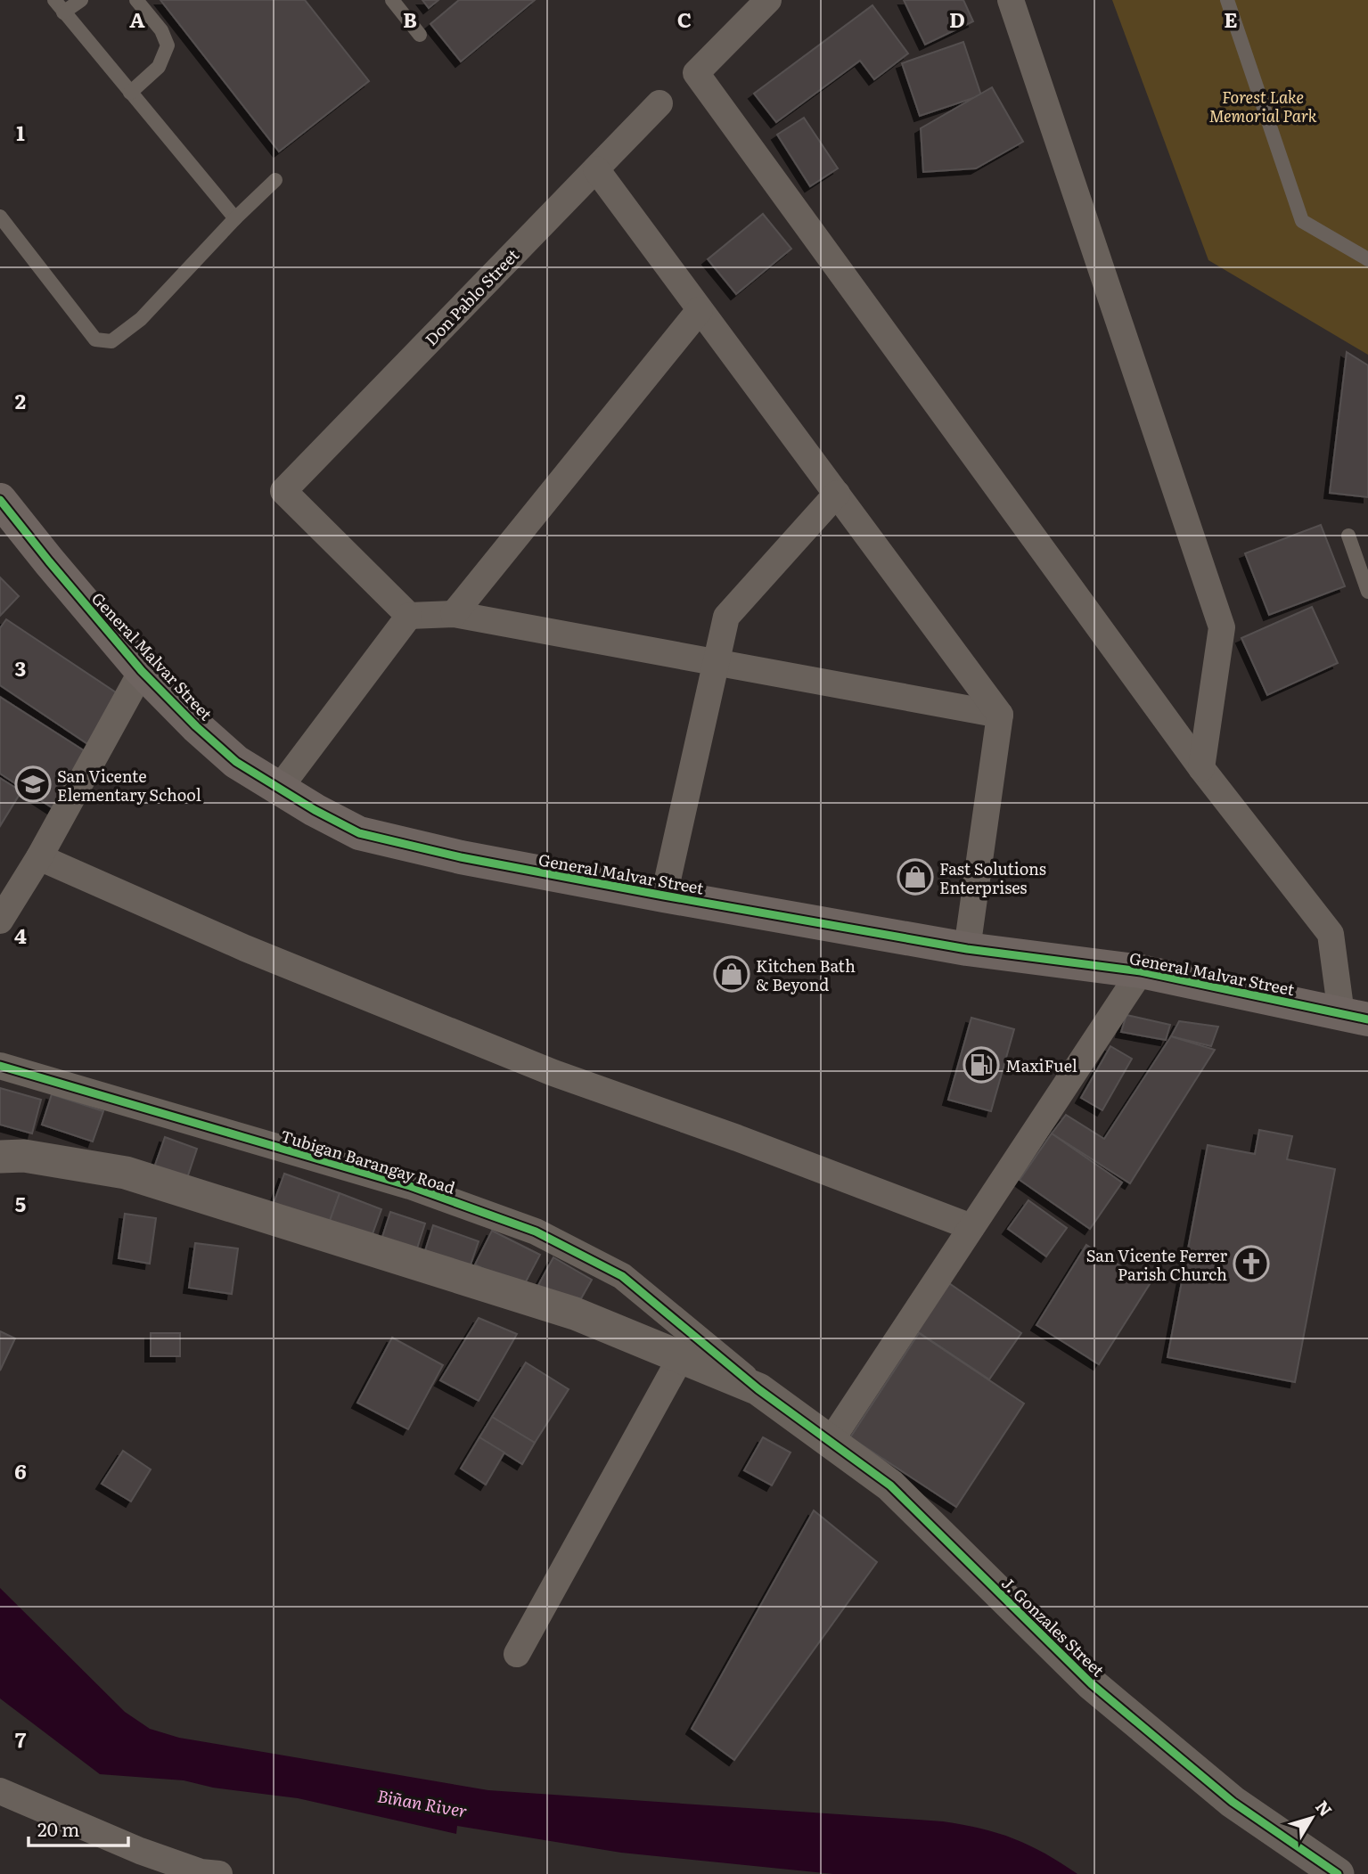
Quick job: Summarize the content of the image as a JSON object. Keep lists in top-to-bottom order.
{
  "streets": {
    "highway": ["General Malvar Street"],
    "street": ["Don Pablo Street", "Tubigan Barangay Road", "J. Gonzales Street"]
  },
  "crossings": [
    ["Tubigan Barangay Road", "J. Gonzales Street"]
  ],
  "water": ["Biñan River"],
  "parks": ["Forest Lake Memorial Park"],
  "places": {
    "school or university": ["San Vicente Elementary School"],
    "shop": ["Fast Solutions Enterprises", "Kitchen Bath & Beyond"],
    "fuel station": ["MaxiFuel"],
    "church": ["San Vicente Ferrer Parish Church"]
  },
  "scale_bar": "20 m",
  "north": "top right",
  "grid": {
    "columns": [
      "A",
      "B",
      "C",
      "D",
      "E"
    ],
    "rows": [
      "1",
      "2",
      "3",
      "4",
      "5",
      "6",
      "7"
    ]
  }
}
